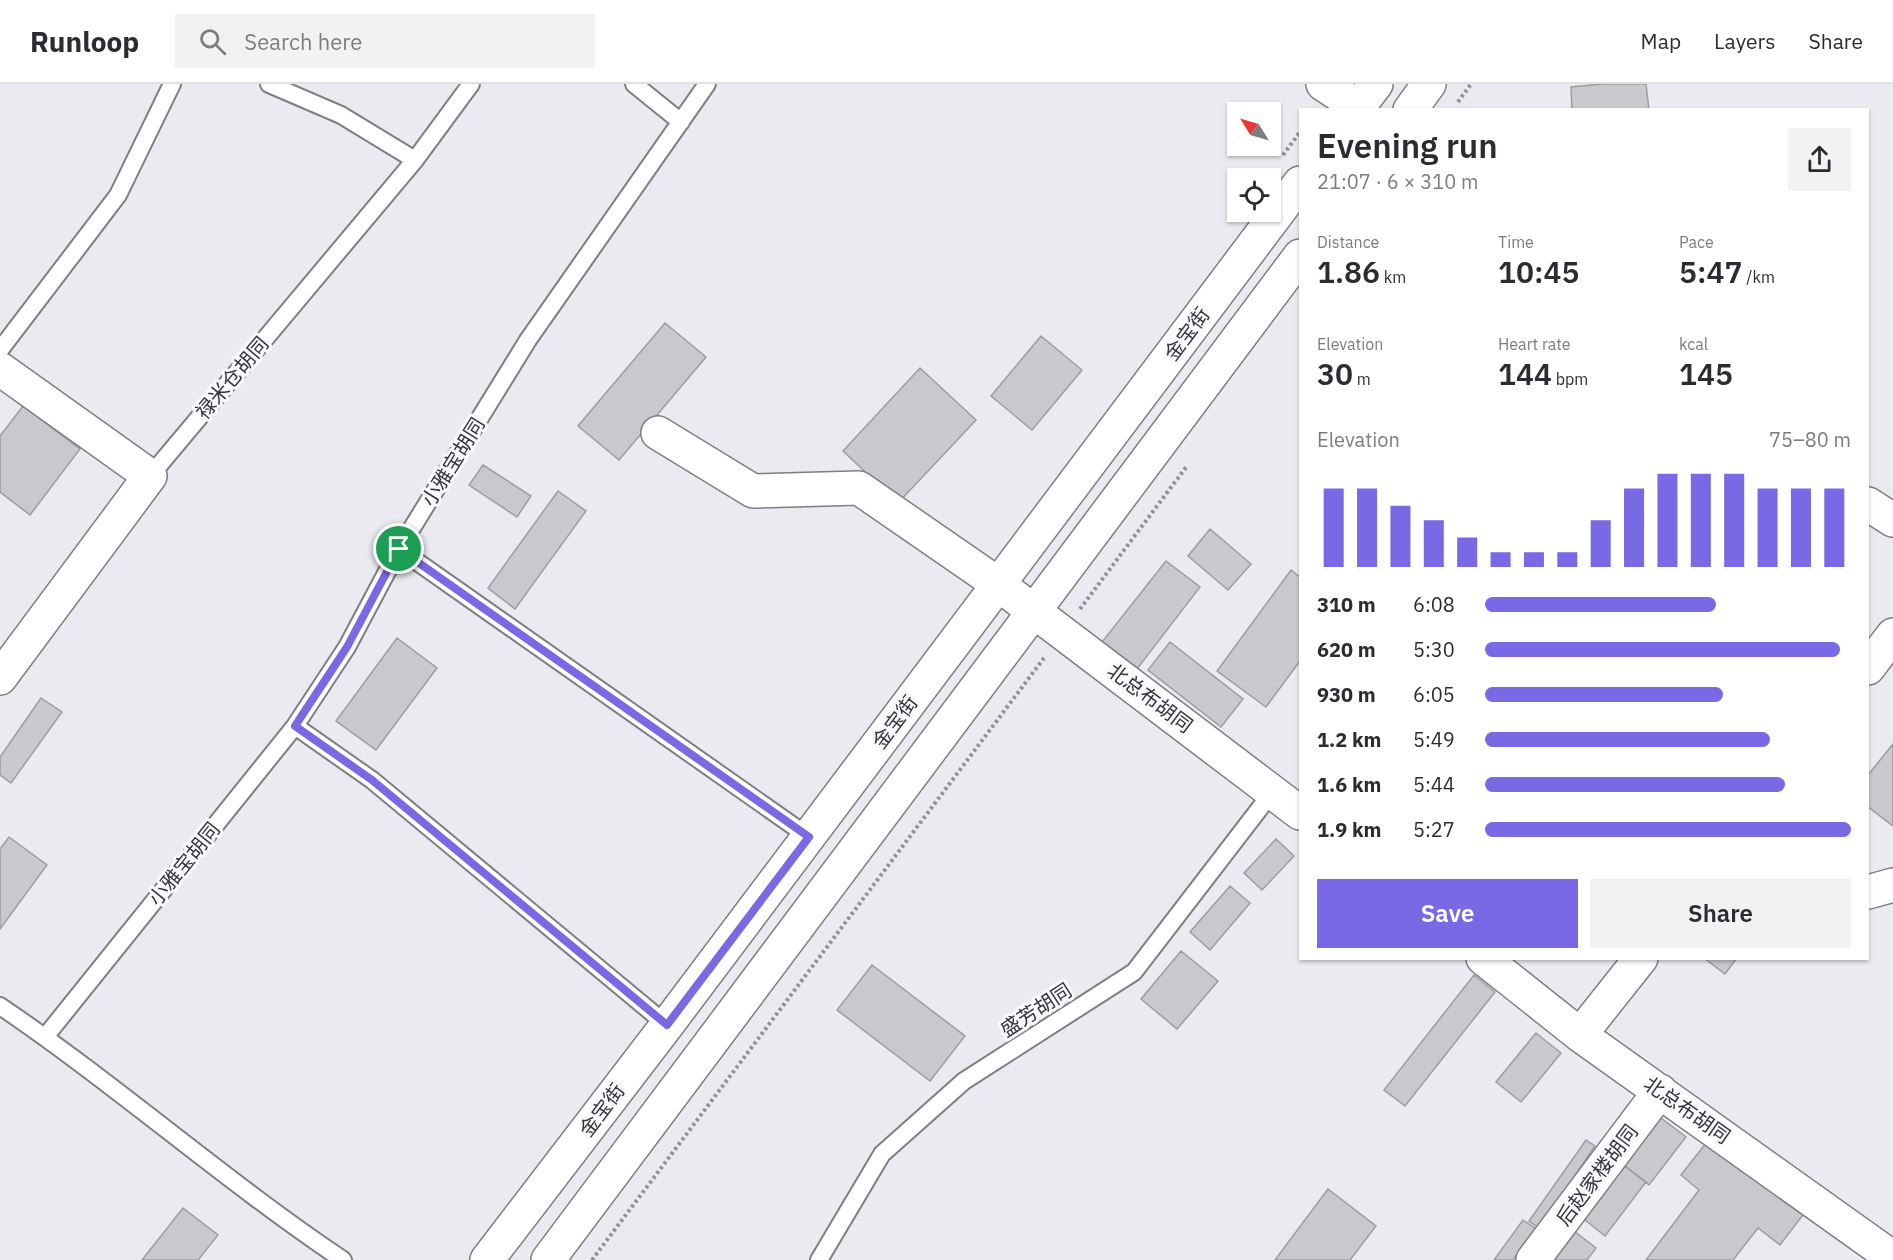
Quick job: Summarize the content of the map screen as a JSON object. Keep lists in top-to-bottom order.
{
  "streets": {
    "main road": [
      "金宝街",
      "禄米仓胡同",
      "北总布胡同",
      "后赵家楼胡同"
    ],
    "lane": ["小雅宝胡同", "盛芳胡同"]
  },
  "crossings": [
    ["金宝街", "北总布胡同"],
    ["北总布胡同", "盛芳胡同"],
    ["北总布胡同", "后赵家楼胡同"]
  ],
  "north": "top left",
  "page": {
    "header": "Runloop",
    "search": "Search here",
    "nav": ["Map", "Layers", "Share"],
    "heading": ["Evening run", "21:07 · 6 × 310 m"],
    "stats": [
      ["Distance", "1.86 km"],
      ["Time", "10:45"],
      ["Pace", "5:47 /km"],
      ["Elevation", "30 m"],
      ["Heart rate", "144 bpm"],
      ["kcal", "145"]
    ],
    "chart": ["Elevation", "75–80 m"],
    "list": [
      {
        "name": "310 m",
        "note": "6:08"
      },
      {
        "name": "620 m",
        "note": "5:30"
      },
      {
        "name": "930 m",
        "note": "6:05"
      },
      {
        "name": "1.2 km",
        "note": "5:49"
      },
      {
        "name": "1.6 km",
        "note": "5:44"
      },
      {
        "name": "1.9 km",
        "note": "5:27"
      }
    ],
    "buttons": ["Save", "Share"]
  }
}
